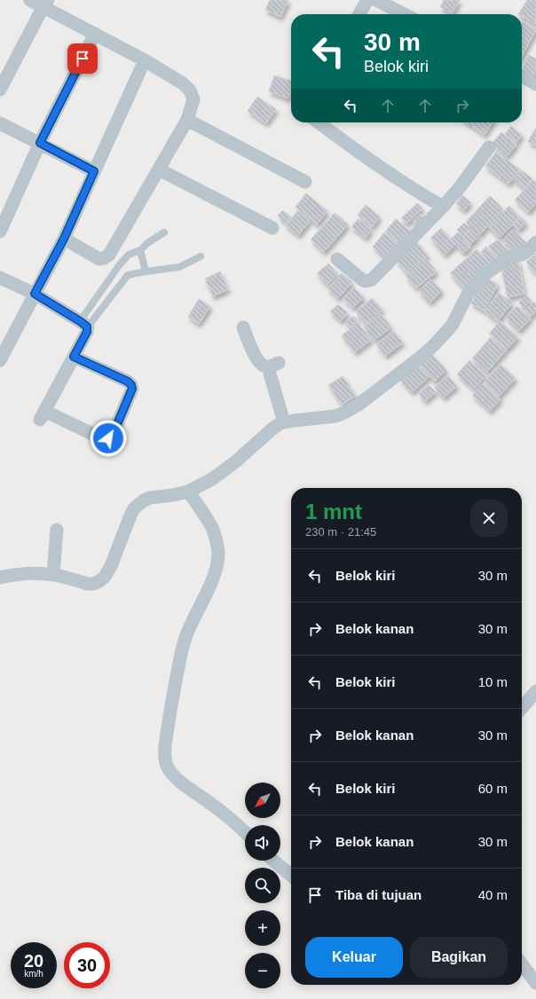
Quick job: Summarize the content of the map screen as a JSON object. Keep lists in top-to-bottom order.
{
  "north": "bottom left",
  "page": {
    "turn": ["30 m", "Belok kiri"],
    "heading": ["1 mnt", "230 m · 21:45"],
    "list": [
      {
        "name": "Belok kiri",
        "value": "30 m"
      },
      {
        "name": "Belok kanan",
        "value": "30 m"
      },
      {
        "name": "Belok kiri",
        "value": "10 m"
      },
      {
        "name": "Belok kanan",
        "value": "30 m"
      },
      {
        "name": "Belok kiri",
        "value": "60 m"
      },
      {
        "name": "Belok kanan",
        "value": "30 m"
      },
      {
        "name": "Tiba di tujuan",
        "value": "40 m"
      }
    ],
    "map_buttons": ["+", "−"],
    "buttons": ["Keluar", "Bagikan"],
    "speed": "20 km/h",
    "limit": "30"
  }
}
